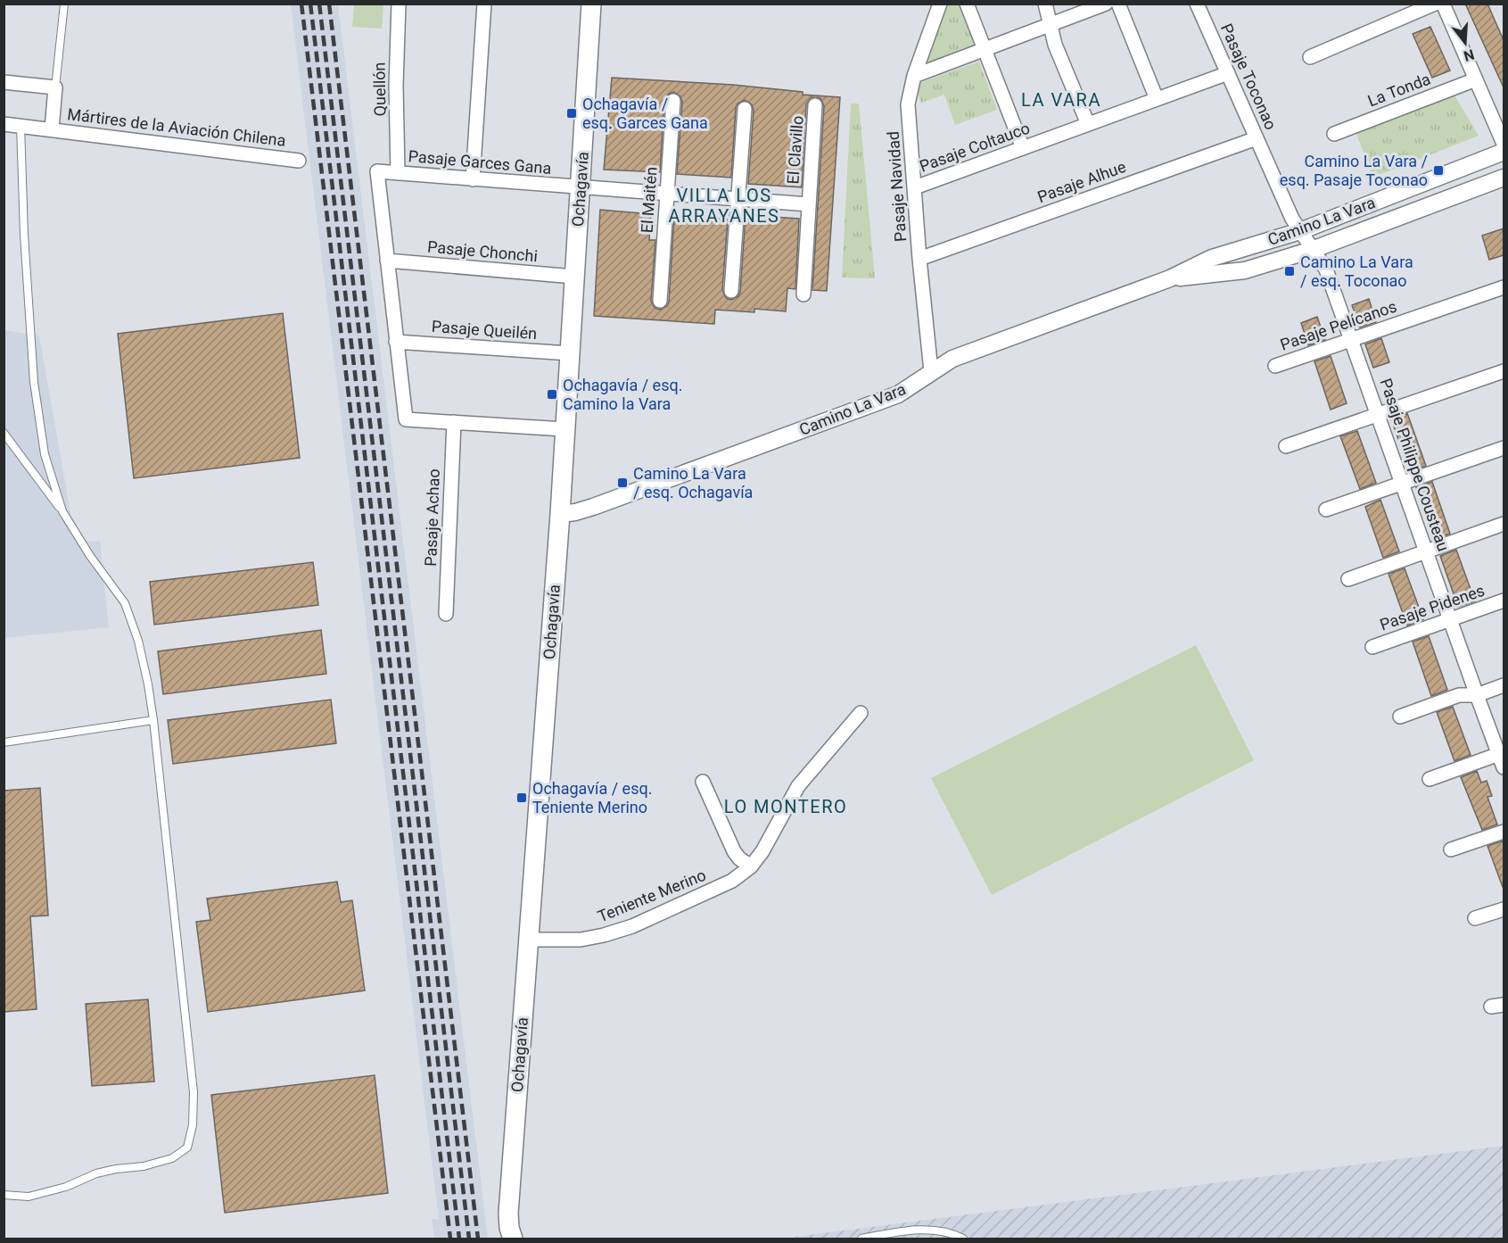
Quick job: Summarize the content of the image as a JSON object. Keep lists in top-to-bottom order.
{
  "streets": {
    "main road": ["Ochagavía"],
    "street": [
      "Pasaje Toconao",
      "Quellón",
      "La Tonda",
      "Mártires de la Aviación Chilena",
      "Pasaje Coltauco",
      "El Clavillo",
      "Pasaje Garces Gana",
      "Pasaje Alhue",
      "Pasaje Navidad",
      "El Maitén",
      "Camino La Vara",
      "Pasaje Chonchi",
      "Pasaje Pelícanos",
      "Pasaje Queilén",
      "Pasaje Philippe Cousteau",
      "Pasaje Achao",
      "Pasaje Pidenes",
      "Teniente Merino"
    ]
  },
  "crossings": [
    ["Pasaje Toconao", "Pasaje Coltauco"],
    ["Pasaje Toconao", "Pasaje Alhue"],
    ["Pasaje Toconao", "Camino La Vara"],
    ["Pasaje Toconao", "Pasaje Philippe Cousteau"],
    ["Quellón", "Pasaje Garces Gana"],
    ["Pasaje Coltauco", "Pasaje Navidad"],
    ["El Clavillo", "Pasaje Garces Gana"],
    ["Pasaje Garces Gana", "Ochagavía"],
    ["Pasaje Garces Gana", "El Maitén"],
    ["Pasaje Garces Gana", "Pasaje Chonchi"],
    ["Pasaje Alhue", "Pasaje Navidad"],
    ["Pasaje Navidad", "Camino La Vara"],
    ["Ochagavía", "Camino La Vara"],
    ["Ochagavía", "Pasaje Chonchi"],
    ["Ochagavía", "Pasaje Queilén"],
    ["Ochagavía", "Teniente Merino"],
    ["Camino La Vara", "Pasaje Philippe Cousteau"],
    ["Pasaje Pelícanos", "Pasaje Philippe Cousteau"],
    ["Pasaje Philippe Cousteau", "Pasaje Pidenes"]
  ],
  "districts": ["LA VARA", "VILLA LOS ARRAYANES", "LO MONTERO"],
  "places": {
    "transit": [
      "Ochagavía / esq. Garces Gana",
      "Camino La Vara / esq. Pasaje Toconao",
      "Camino La Vara / esq. Toconao",
      "Ochagavía / esq. Camino la Vara",
      "Camino La Vara / esq. Ochagavía",
      "Ochagavía / esq. Teniente Merino"
    ]
  },
  "north": "bottom"
}
